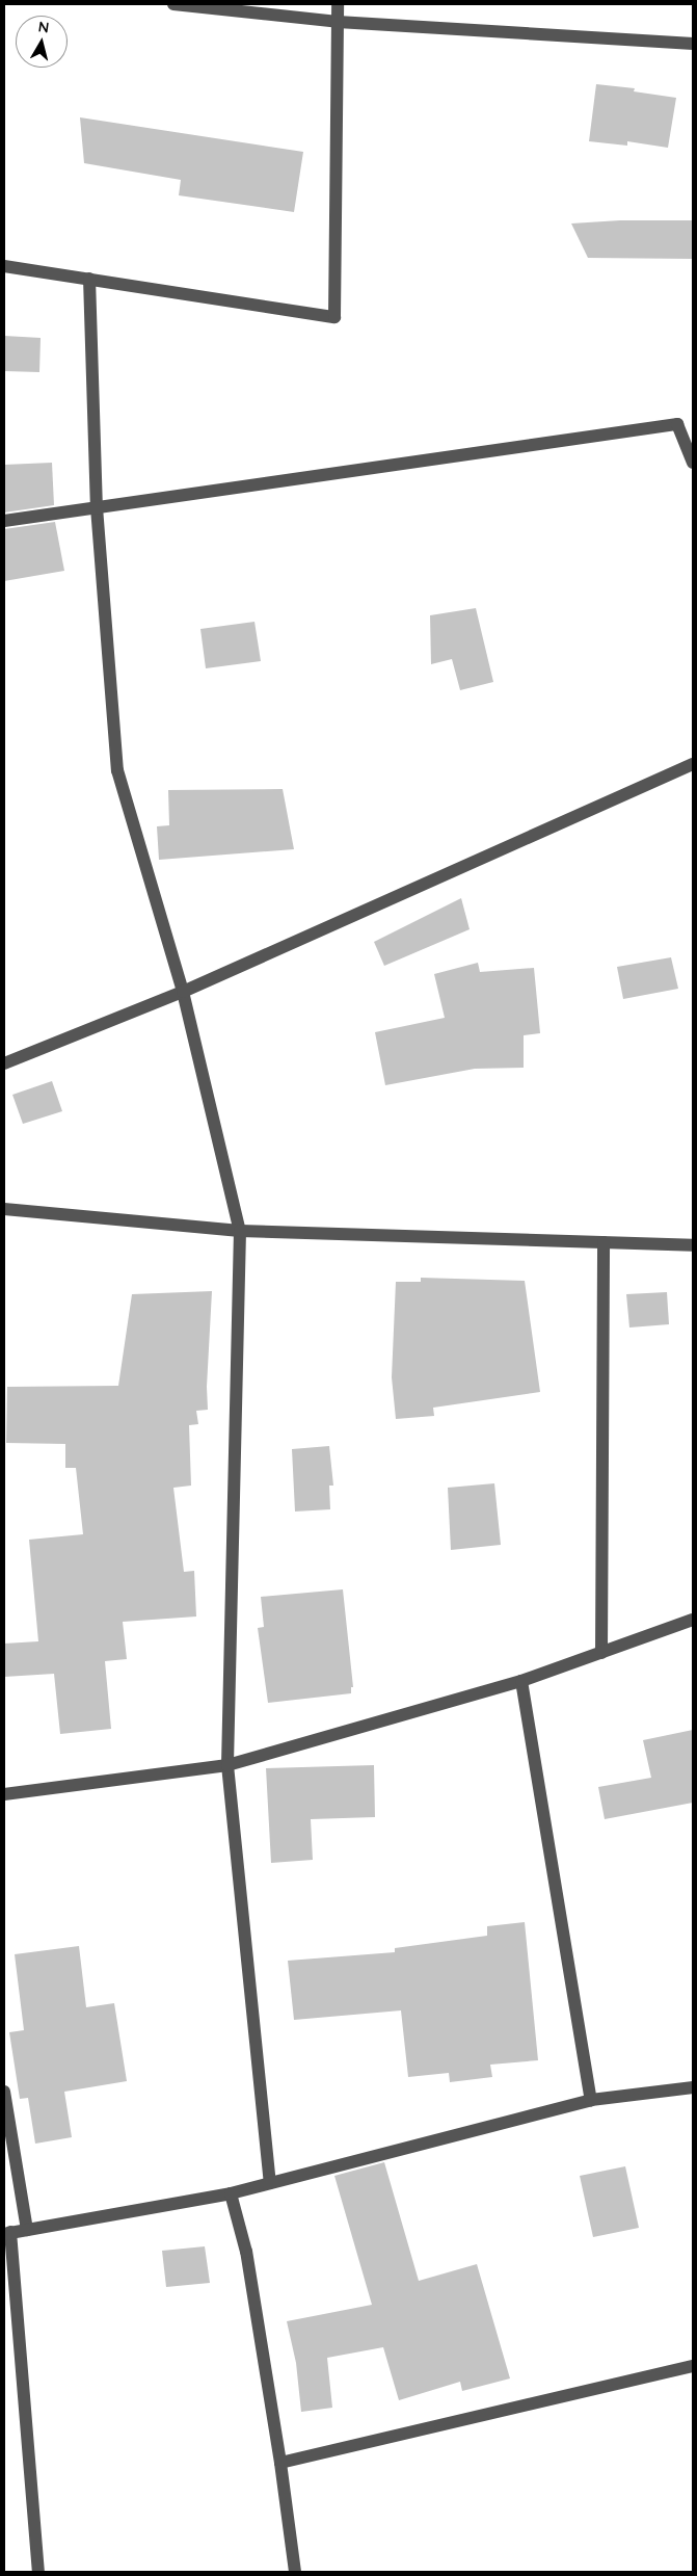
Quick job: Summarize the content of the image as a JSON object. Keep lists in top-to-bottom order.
{
  "north": "top"
}
